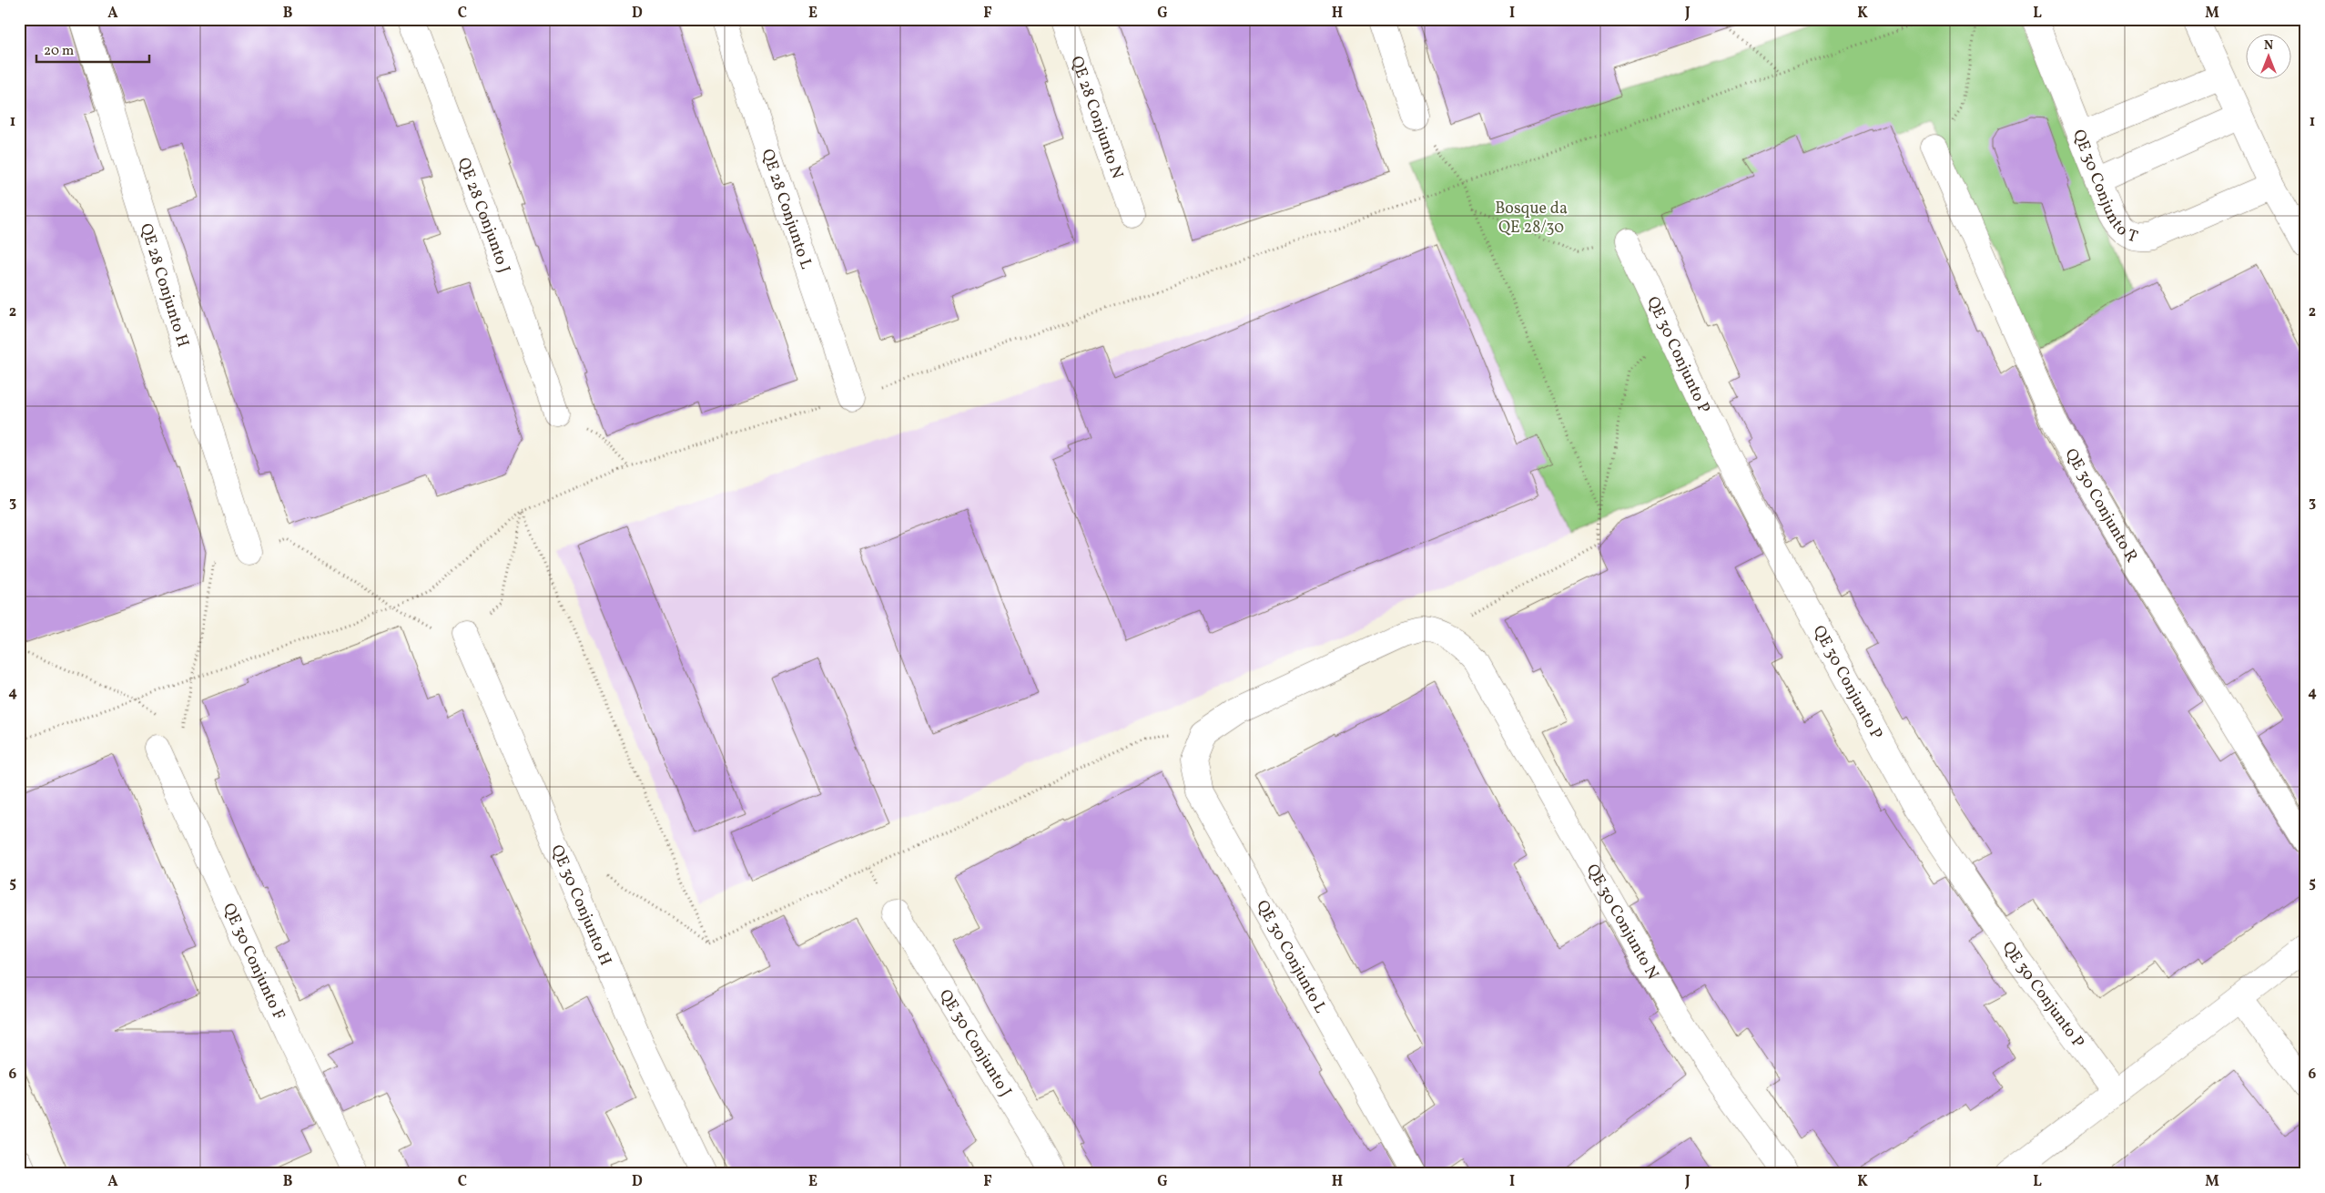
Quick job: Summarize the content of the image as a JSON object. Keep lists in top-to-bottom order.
{
  "streets": {
    "street": [
      "QE 28 Conjunto N",
      "QE 30 Conjunto T",
      "QE 28 Conjunto L",
      "QE 28 Conjunto J",
      "QE 28 Conjunto H",
      "QE 30 Conjunto P",
      "QE 30 Conjunto R",
      "QE 30 Conjunto H",
      "QE 30 Conjunto N",
      "QE 30 Conjunto L",
      "QE 30 Conjunto F",
      "QE 30 Conjunto J"
    ]
  },
  "parks": ["Bosque da QE 28/30"],
  "scale_bar": "20 m",
  "north": "top",
  "grid": {
    "columns": [
      "A",
      "B",
      "C",
      "D",
      "E",
      "F",
      "G",
      "H",
      "I",
      "J",
      "K",
      "L",
      "M"
    ],
    "rows": [
      "1",
      "2",
      "3",
      "4",
      "5",
      "6"
    ]
  }
}
